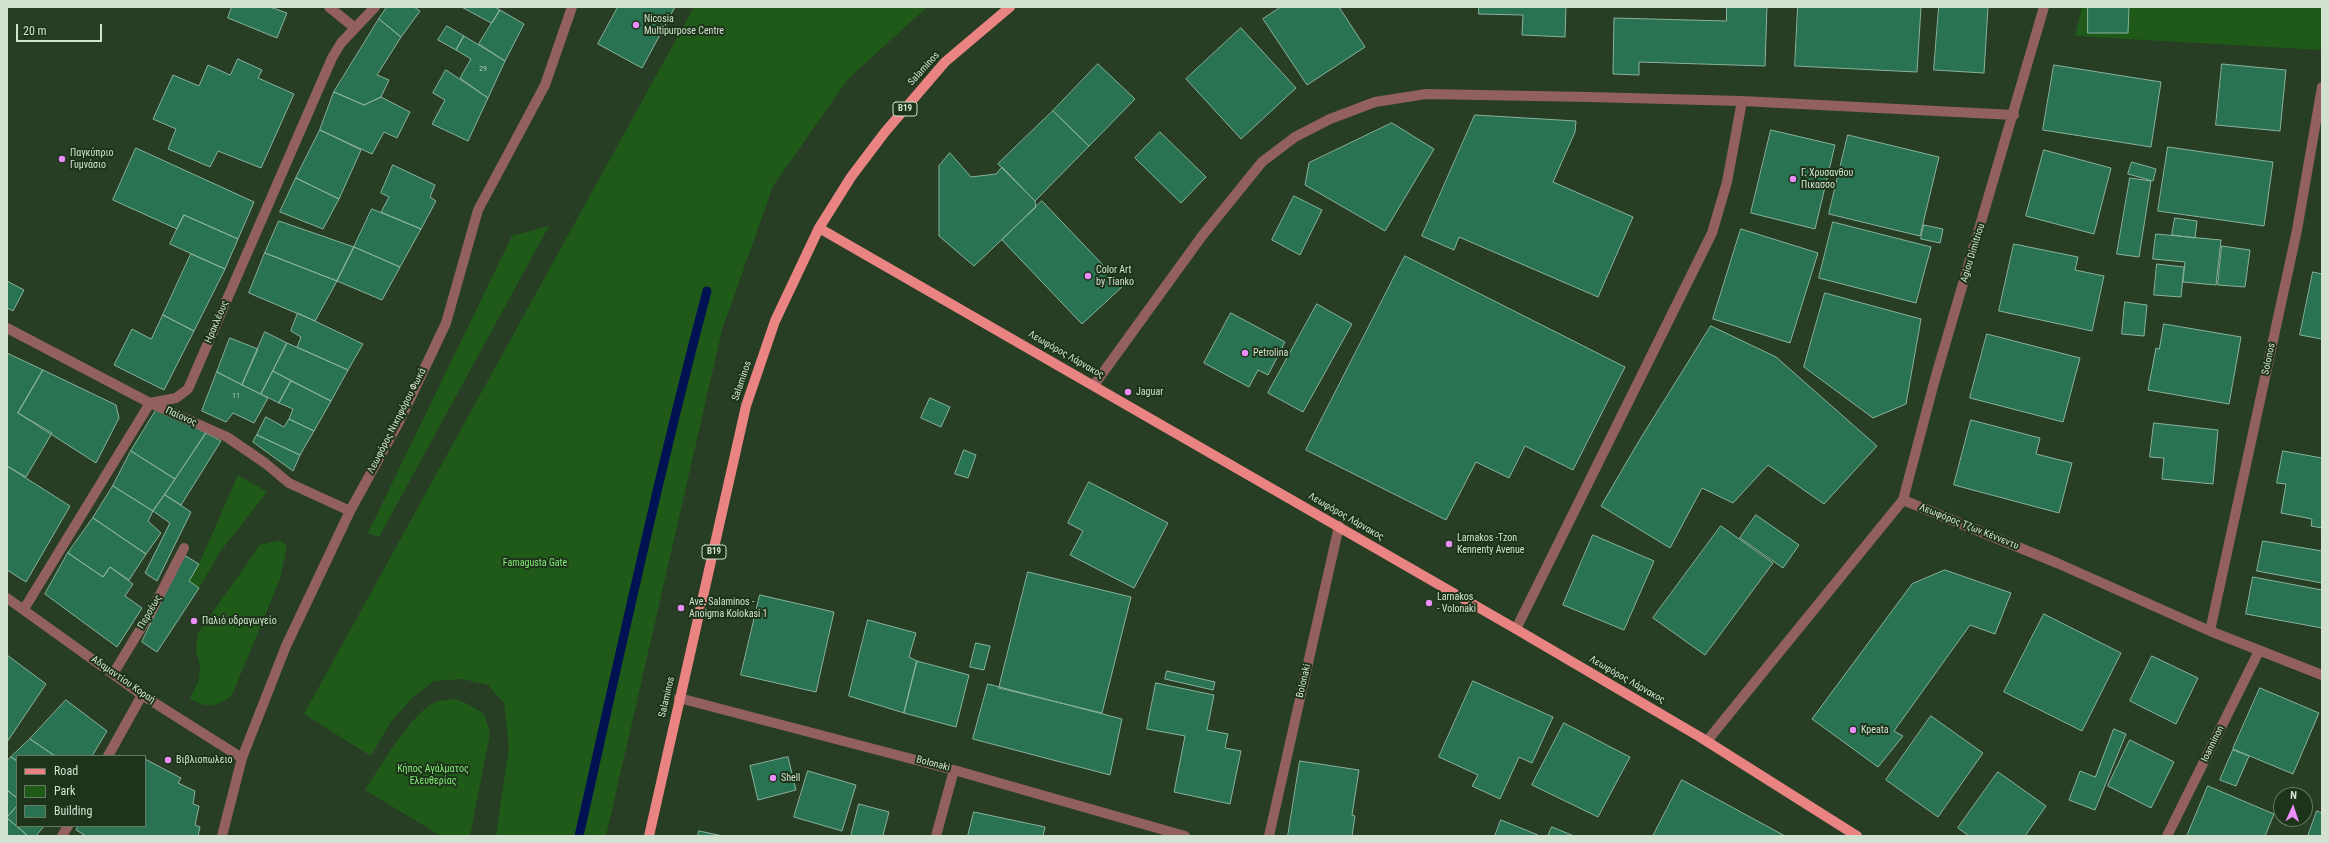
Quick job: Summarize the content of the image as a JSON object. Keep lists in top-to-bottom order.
{
  "streets": {
    "main road": ["Salaminos", "B19", "Λεωφόρος Λάρνακος"],
    "street": [
      "Agiou Dimitriou",
      "Ηρακλέους",
      "Solonos",
      "Παίονος",
      "Λεωφόρος Νικηφόρου Φωκά",
      "Λεωφόρος Τζων Κέννεντυ",
      "Περσέως",
      "Αδαμαντίου Κοραή",
      "Bolonaki",
      "Ioanninon"
    ]
  },
  "crossings": [
    ["Salaminos", "Λεωφόρος Λάρνακος"],
    ["Salaminos", "Bolonaki"],
    ["Agiou Dimitriou", "Λεωφόρος Τζων Κέννεντυ"],
    ["Ηρακλέους", "Παίονος"],
    ["Λεωφόρος Λάρνακος", "Bolonaki"],
    ["Solonos", "Λεωφόρος Τζων Κέννεντυ"],
    ["Παίονος", "Λεωφόρος Νικηφόρου Φωκά"],
    ["Λεωφόρος Νικηφόρου Φωκά", "Αδαμαντίου Κοραή"],
    ["Λεωφόρος Τζων Κέννεντυ", "Ioanninon"],
    ["Περσέως", "Αδαμαντίου Κοραή"]
  ],
  "parks": ["Famagusta Gate", "Κήπος Αγάλματος Ελευθερίας"],
  "places": [
    "Nicosia Multipurpose Centre",
    "Παγκύπριο Γυμνάσιο",
    "Γ. Χρυσανθου Πικασσο",
    "Color Art by Tianko",
    "Petrolina",
    "Jaguar",
    "Larnakos -Tzon Kennenty Avenue",
    "Larnakos - Volonaki",
    "Ave. Salaminos - Anoigma Kolokasi 1",
    "Παλιό υδραγωγείο",
    "Kpeata",
    "Βιβλιοπωλειο",
    "Shell"
  ],
  "house_numbers": ["29", "11"],
  "legend": ["Road", "Park", "Building"],
  "scale_bar": "20 m",
  "north": "top"
}
